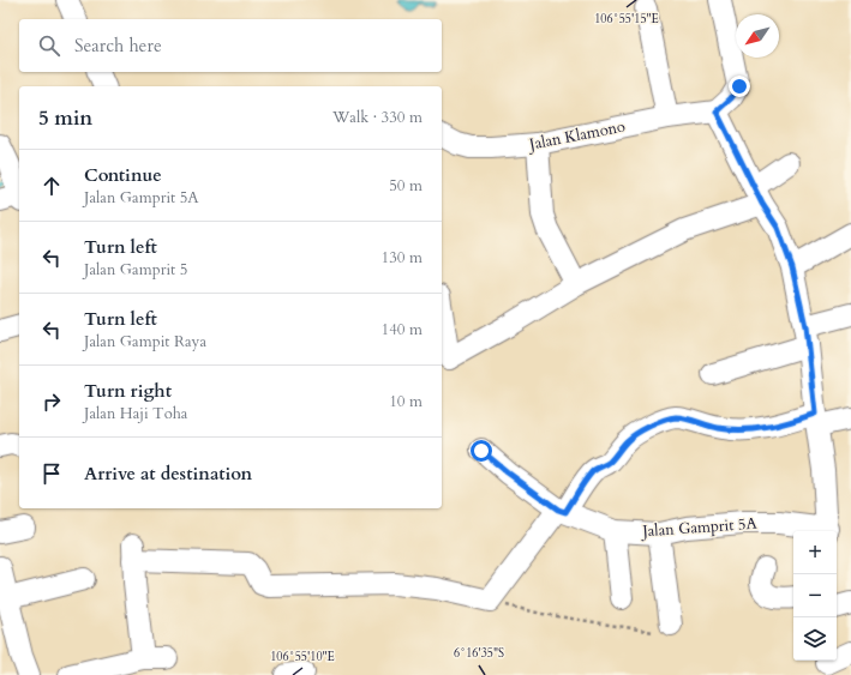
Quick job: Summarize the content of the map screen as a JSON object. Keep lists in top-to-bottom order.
{
  "streets": {
    "street": ["Jalan Klamono", "Jalan Gamprit 5A"]
  },
  "north": "bottom left",
  "page": {
    "search": "Search here",
    "heading": ["5 min", "Walk · 330 m"],
    "list": [
      ["Continue", "Jalan Gamprit 5A", "50 m"],
      ["Turn left", "Jalan Gamprit 5", "130 m"],
      ["Turn left", "Jalan Gampit Raya", "140 m"],
      ["Turn right", "Jalan Haji Toha", "10 m"],
      "Arrive at destination"
    ],
    "map_buttons": ["+", "−"]
  },
  "coordinates": ["106°55'15\"E", "6°16'35\"S", "106°55'10\"E"]
}
